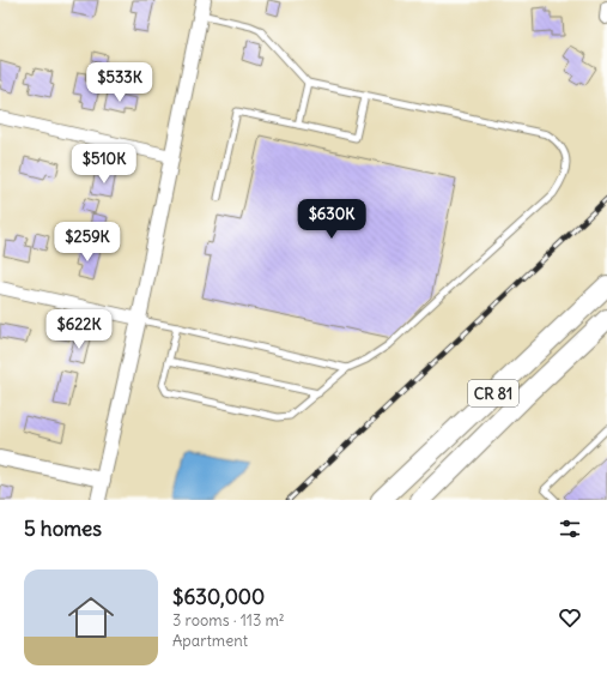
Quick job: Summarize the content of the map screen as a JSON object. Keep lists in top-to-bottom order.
{
  "streets": {
    "highway": ["CR 81"]
  },
  "page": {
    "price": [
      "$533K",
      "$510K",
      "$630K",
      "$259K",
      "$622K"
    ],
    "heading": "5 homes",
    "list": [
      {
        "name": "$630,000",
        "note": "3 rooms · 113 m² · Apartment"
      }
    ]
  }
}
